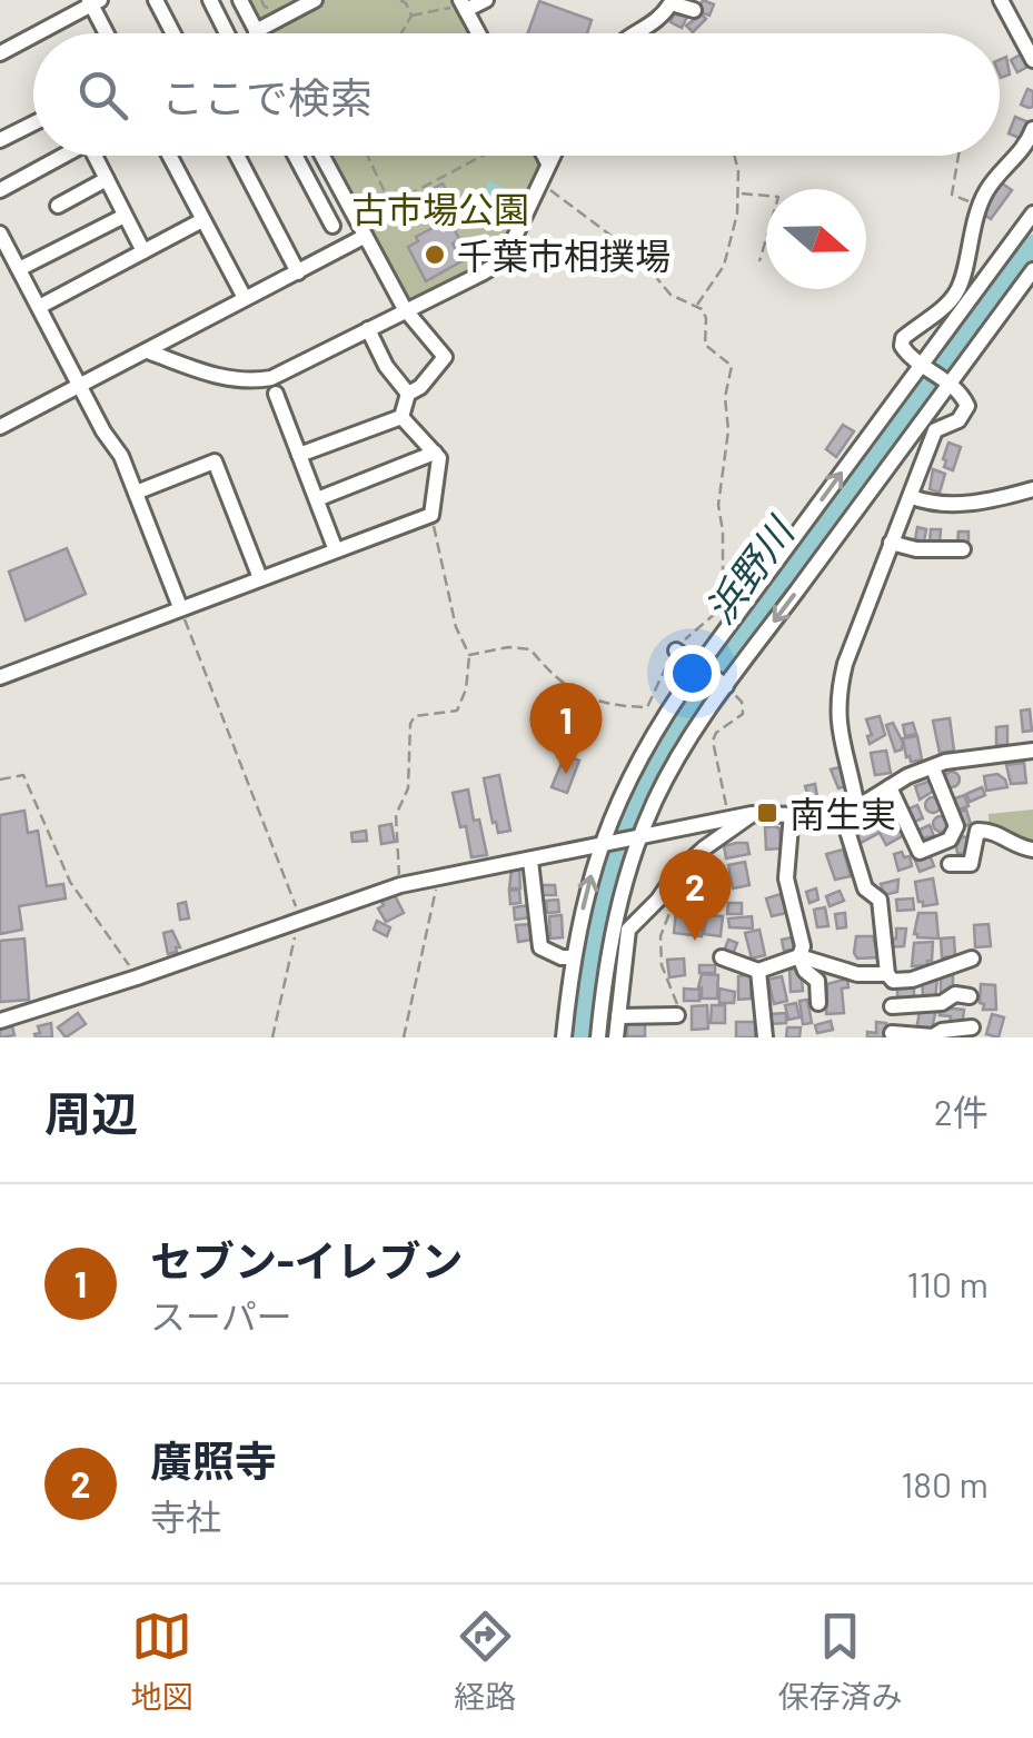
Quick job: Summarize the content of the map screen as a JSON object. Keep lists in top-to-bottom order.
{
  "water": ["浜野川"],
  "parks": ["古市場公園"],
  "places": {
    "other": ["千葉市相撲場"],
    "transit": ["南生実"]
  },
  "north": "right",
  "page": {
    "search": "ここで検索",
    "pins": ["1", "2"],
    "heading": ["周辺", "2件"],
    "list": [
      {
        "mark": "1",
        "name": "セブン-イレブン",
        "note": "スーパー",
        "value": "110 m"
      },
      {
        "mark": "2",
        "name": "廣照寺",
        "note": "寺社",
        "value": "180 m"
      }
    ],
    "nav": ["地図", "経路", "保存済み"]
  }
}
